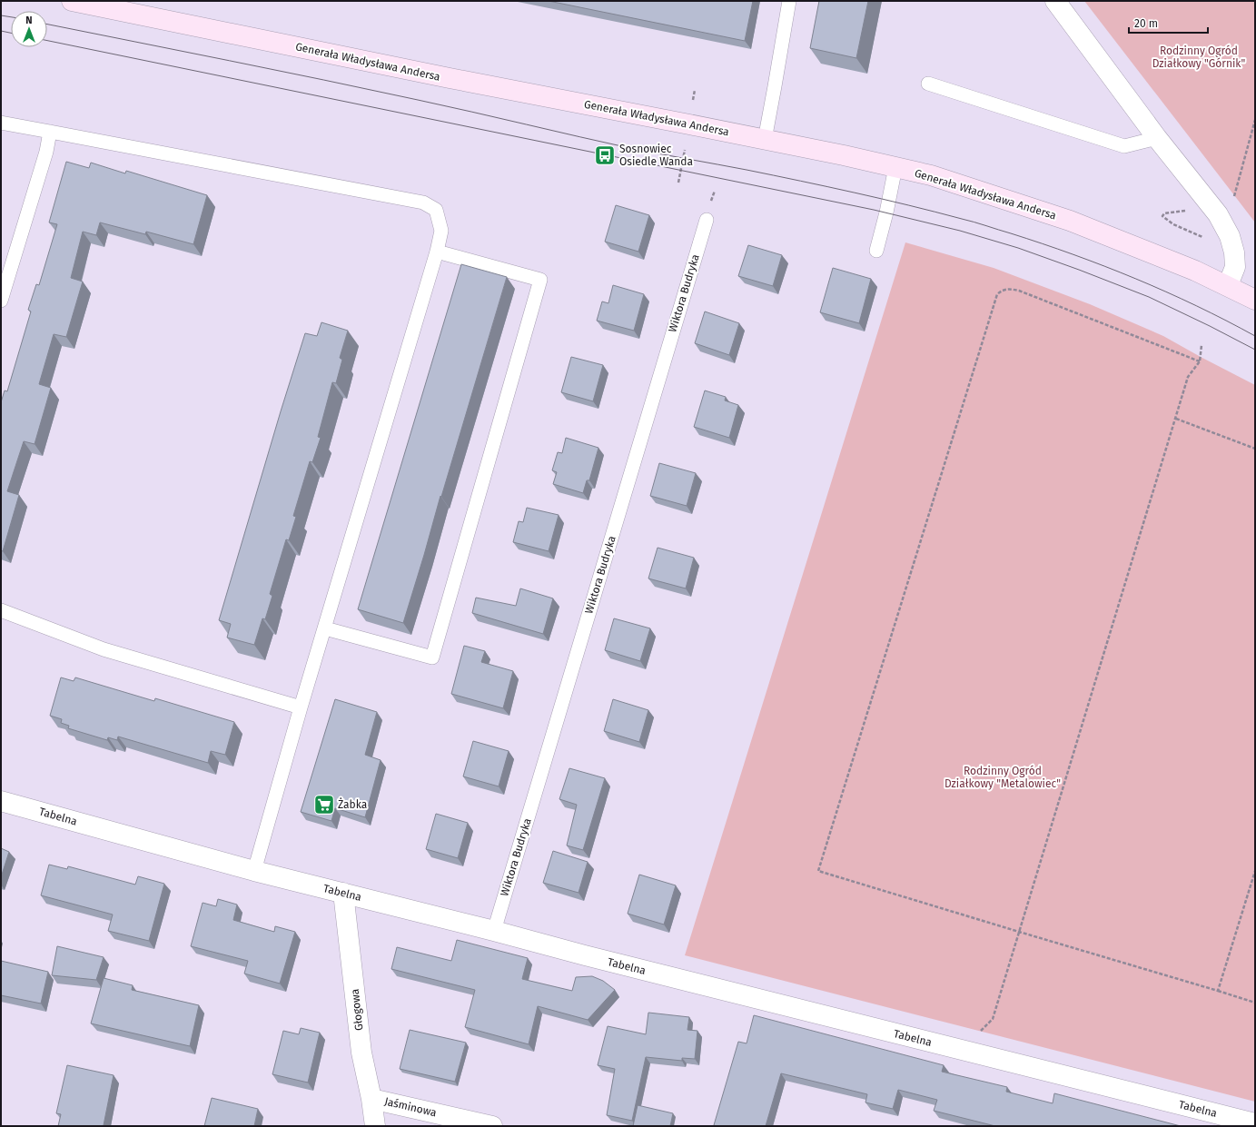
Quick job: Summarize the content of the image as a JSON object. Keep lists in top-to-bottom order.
{
  "streets": {
    "main road": ["Generała Władysława Andersa"],
    "street": ["Tabelna", "Głogowa", "Jaśminowa"],
    "lane": ["Wiktora Budryka"]
  },
  "crossings": [
    ["Wiktora Budryka", "Tabelna"],
    ["Tabelna", "Głogowa"],
    ["Głogowa", "Jaśminowa"]
  ],
  "parks": ["Rodzinny Ogród Działkowy \"Górnik\"", "Rodzinny Ogród Działkowy \"Metalowiec\""],
  "places": {
    "bus stop": ["Sosnowiec Osiedle Wanda"],
    "supermarket": ["Żabka"]
  },
  "scale_bar": "20 m",
  "north": "top"
}
